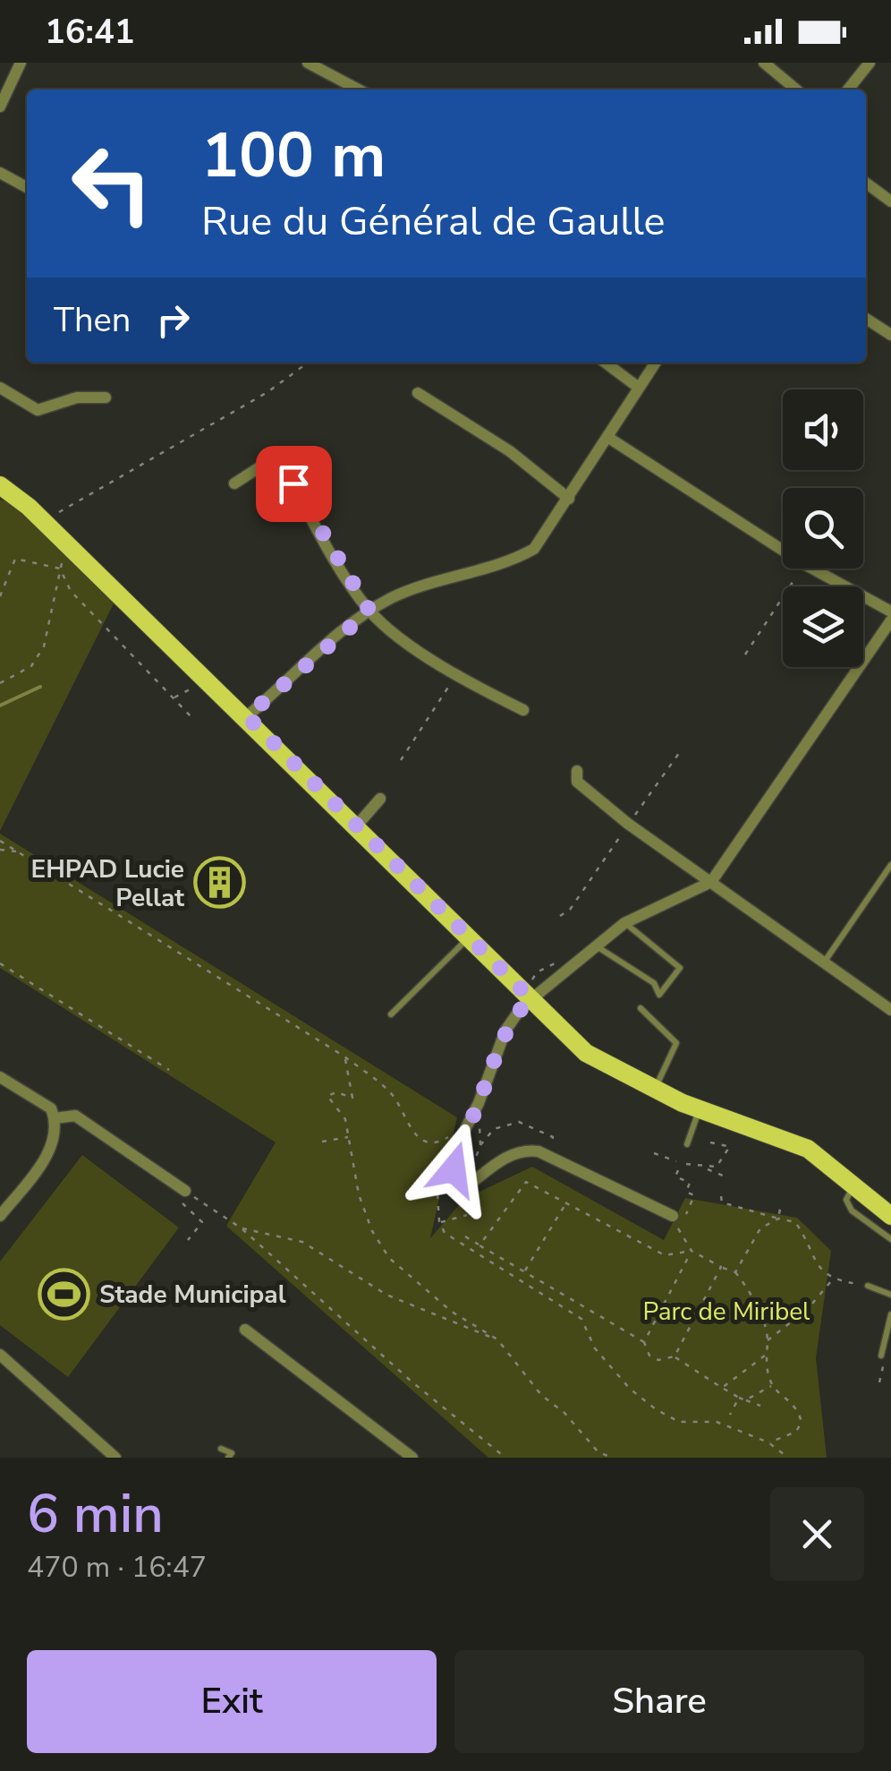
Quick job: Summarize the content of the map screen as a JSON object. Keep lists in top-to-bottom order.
{
  "parks": ["Parc de Miribel"],
  "places": {
    "building": ["EHPAD Lucie Pellat"],
    "sports": ["Stade Municipal"]
  },
  "page": {
    "status": "16:41",
    "turn": ["100 m", "Rue du Général de Gaulle"],
    "then": "Then",
    "heading": ["6 min", "470 m · 16:47"],
    "buttons": ["Exit", "Share"]
  }
}
